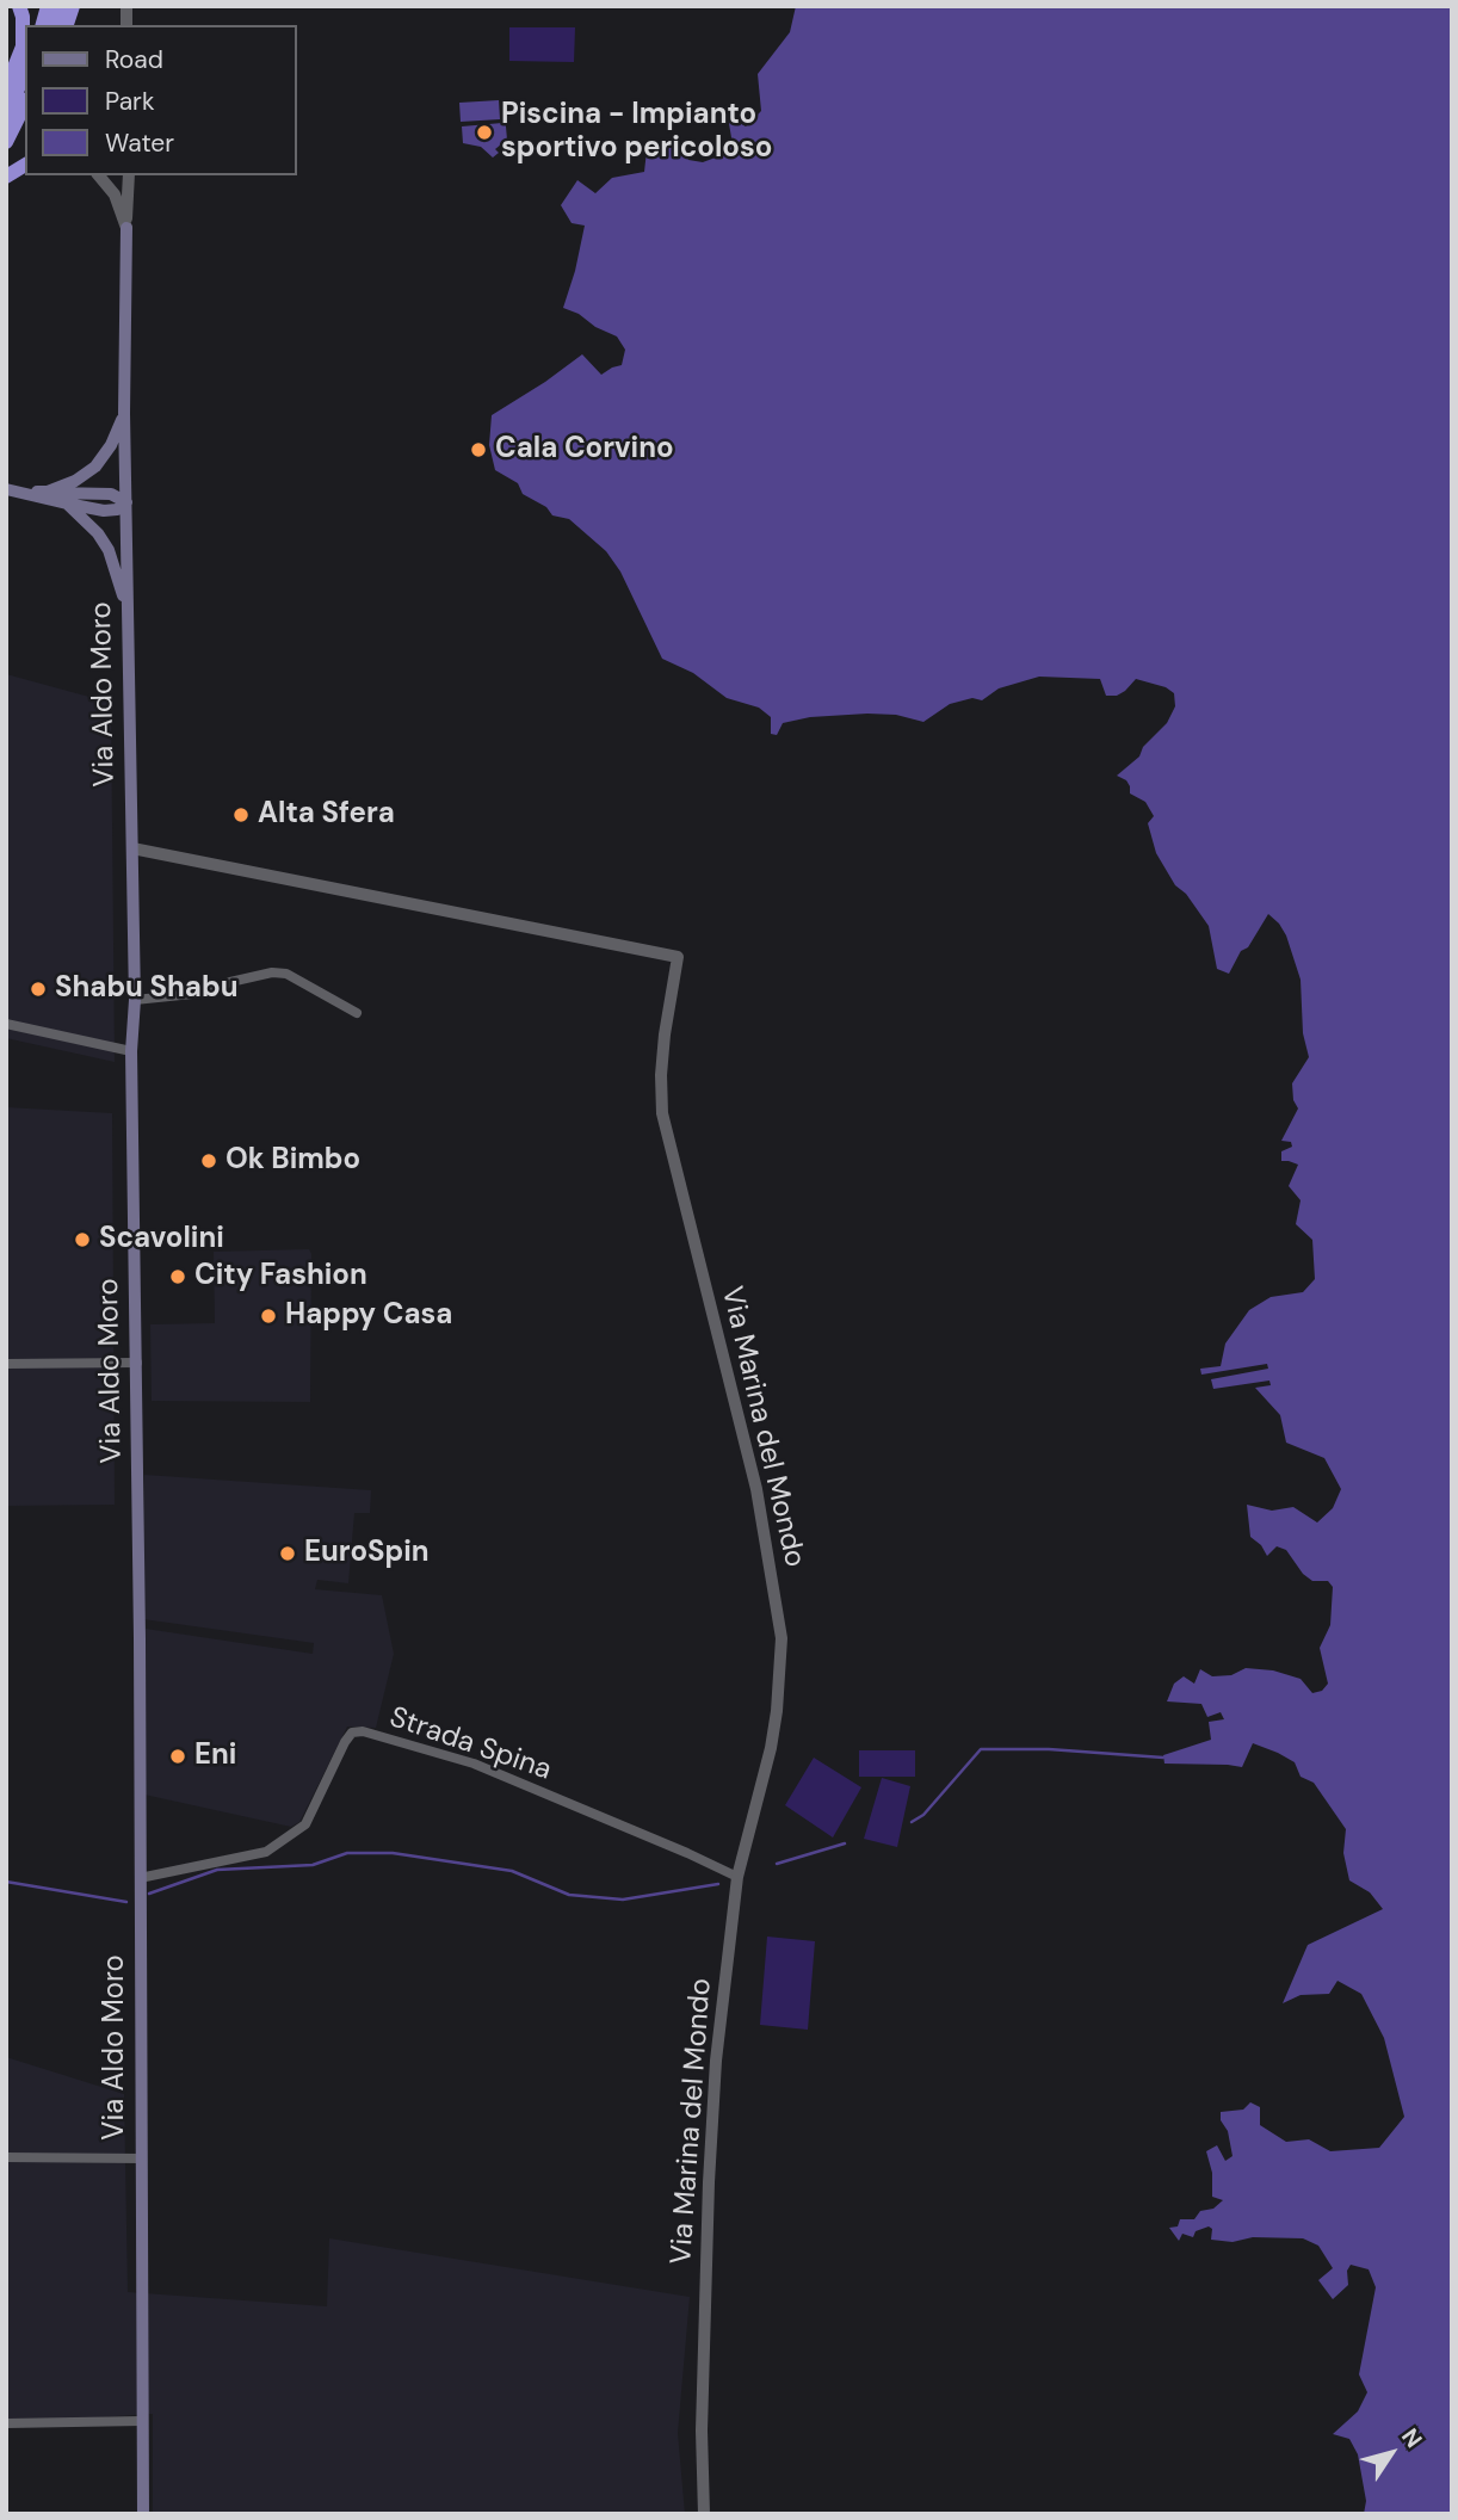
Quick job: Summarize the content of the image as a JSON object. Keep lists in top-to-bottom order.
{
  "streets": {
    "main road": ["Via Aldo Moro"],
    "street": ["Via Marina del Mondo", "Strada Spina"]
  },
  "crossings": [
    ["Via Aldo Moro", "Via Marina del Mondo"],
    ["Via Aldo Moro", "Strada Spina"],
    ["Via Marina del Mondo", "Strada Spina"]
  ],
  "places": [
    "Piscina - Impianto sportivo pericoloso",
    "Cala Corvino",
    "Alta Sfera",
    "Shabu Shabu",
    "Ok Bimbo",
    "Scavolini",
    "City Fashion",
    "Happy Casa",
    "EuroSpin",
    "Eni"
  ],
  "legend": ["Road", "Park", "Water"],
  "north": "top right"
}
